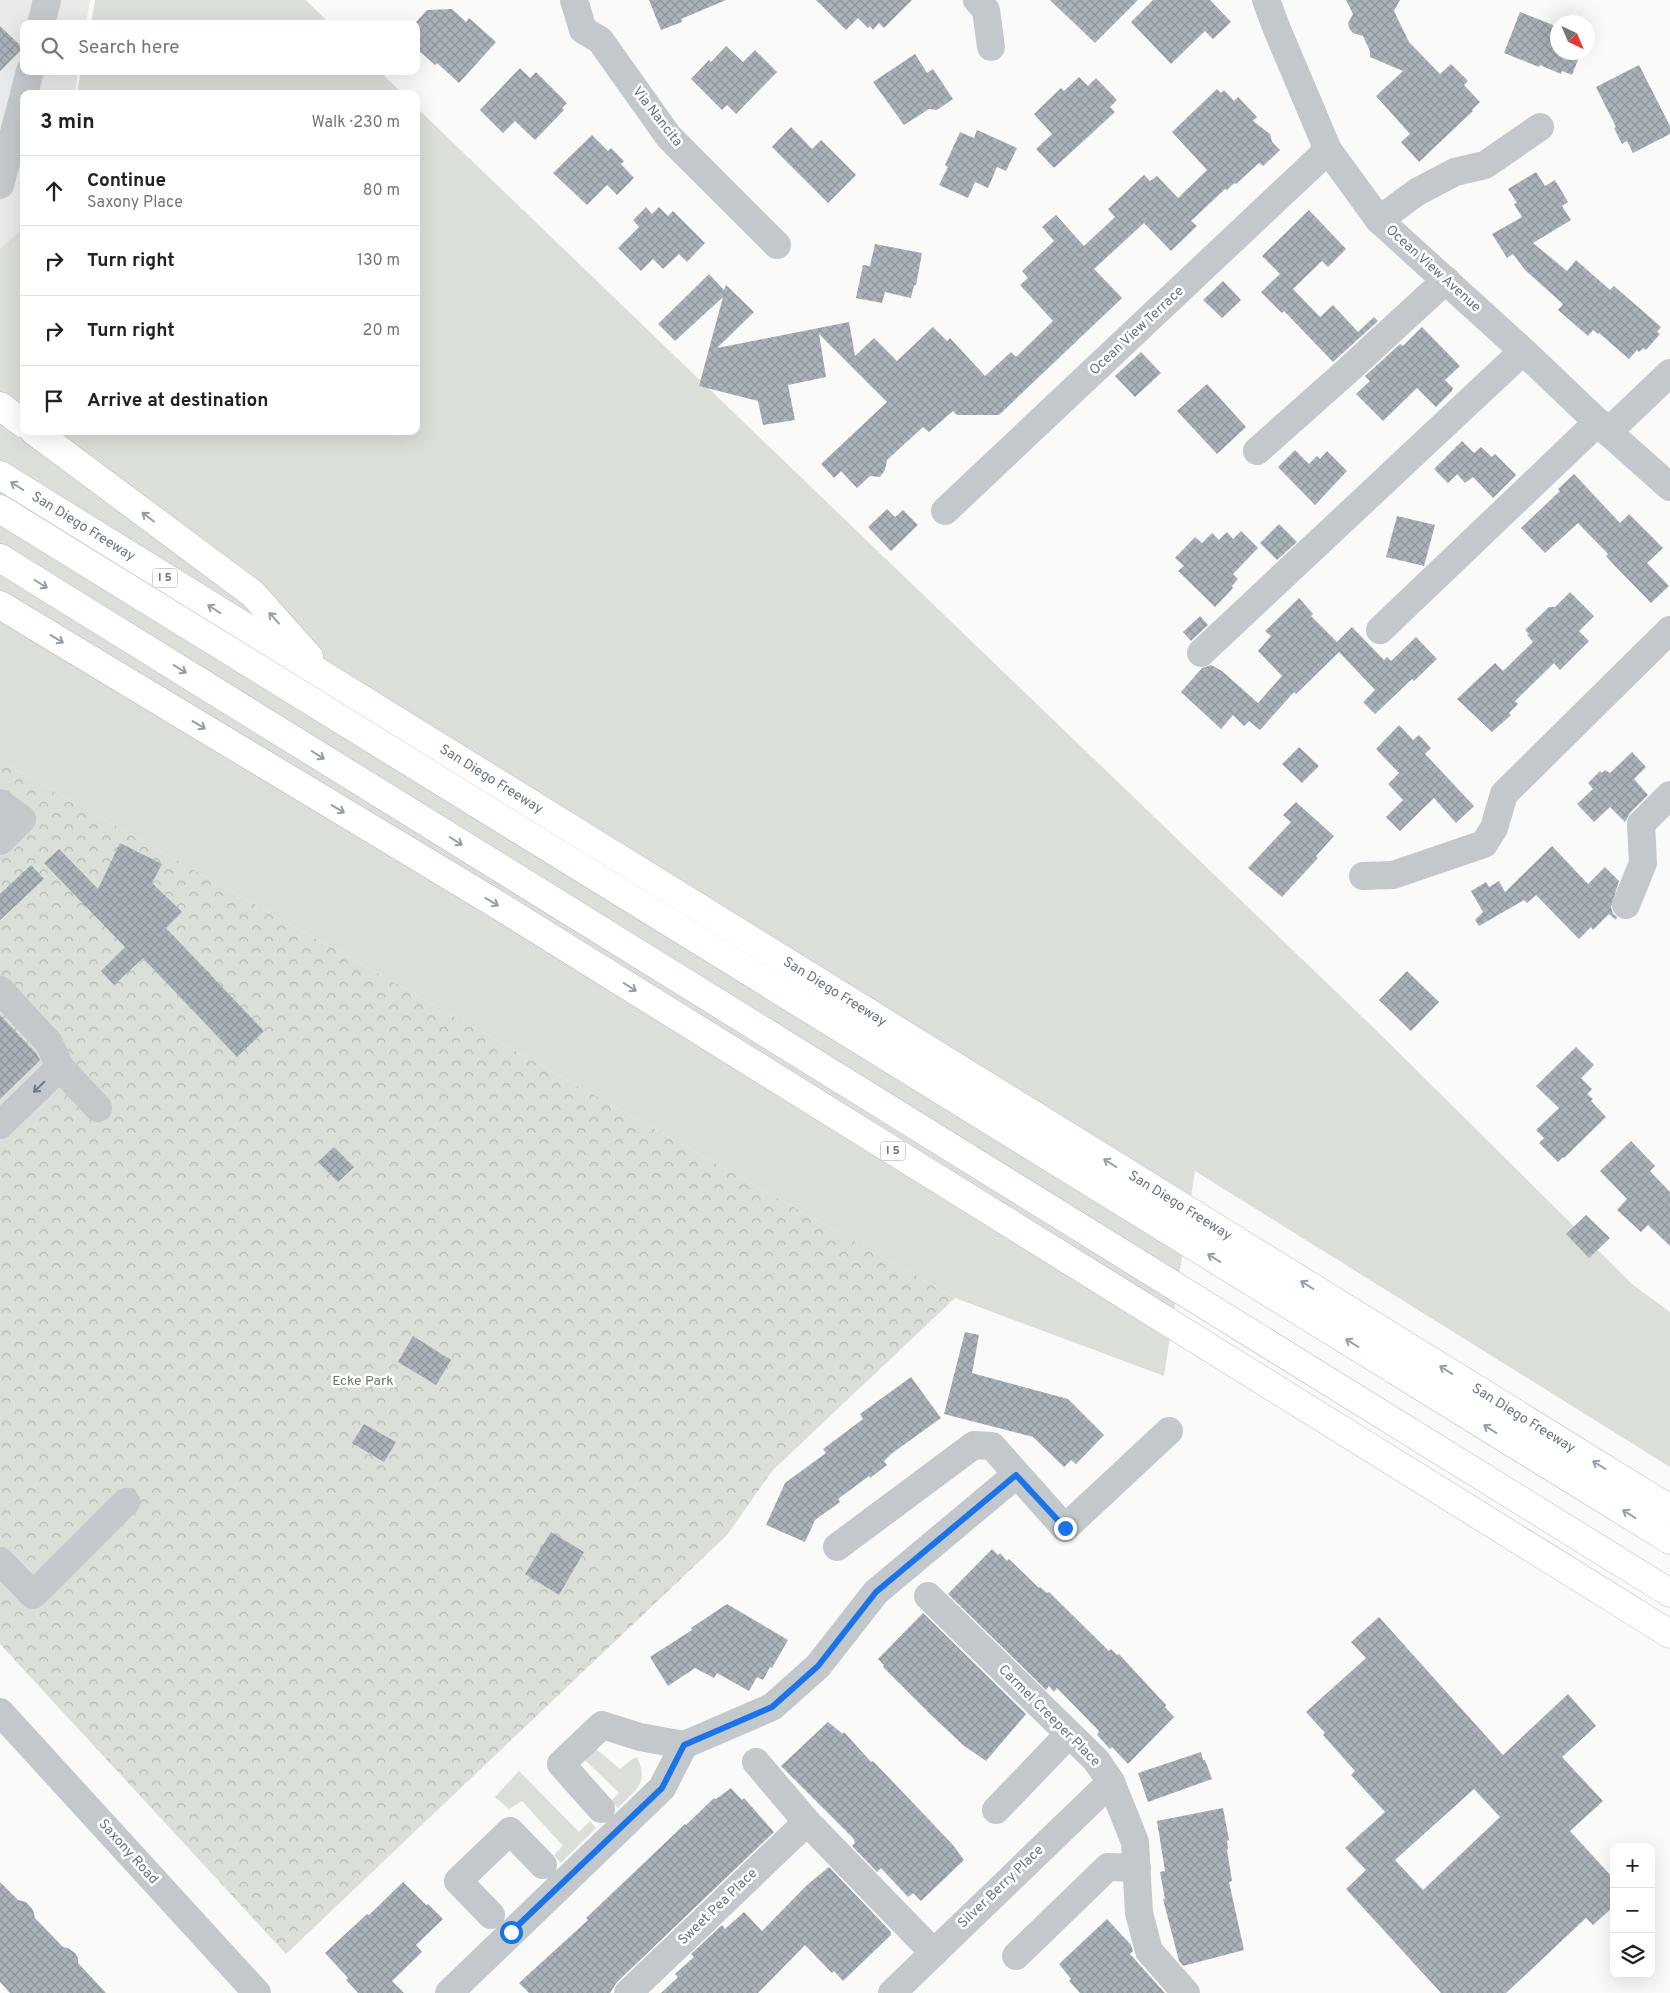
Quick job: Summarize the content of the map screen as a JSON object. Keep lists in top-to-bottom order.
{
  "streets": {
    "highway": ["San Diego Freeway", "I 5"],
    "street": [
      "Via Nancita",
      "Ocean View Avenue",
      "Ocean View Terrace",
      "Carmel Creeper Place",
      "Saxony Road",
      "Silver Berry Place",
      "Sweet Pea Place"
    ]
  },
  "crossings": [
    ["Ocean View Avenue", "Ocean View Terrace"],
    ["Carmel Creeper Place", "Silver Berry Place"]
  ],
  "parks": ["Ecke Park"],
  "north": "bottom right",
  "page": {
    "search": "Search here",
    "heading": ["3 min", "Walk · 230 m"],
    "list": [
      ["Continue", "Saxony Place", "80 m"],
      ["Turn right", "130 m"],
      ["Turn right", "20 m"],
      "Arrive at destination"
    ],
    "map_buttons": ["+", "−"]
  }
}
